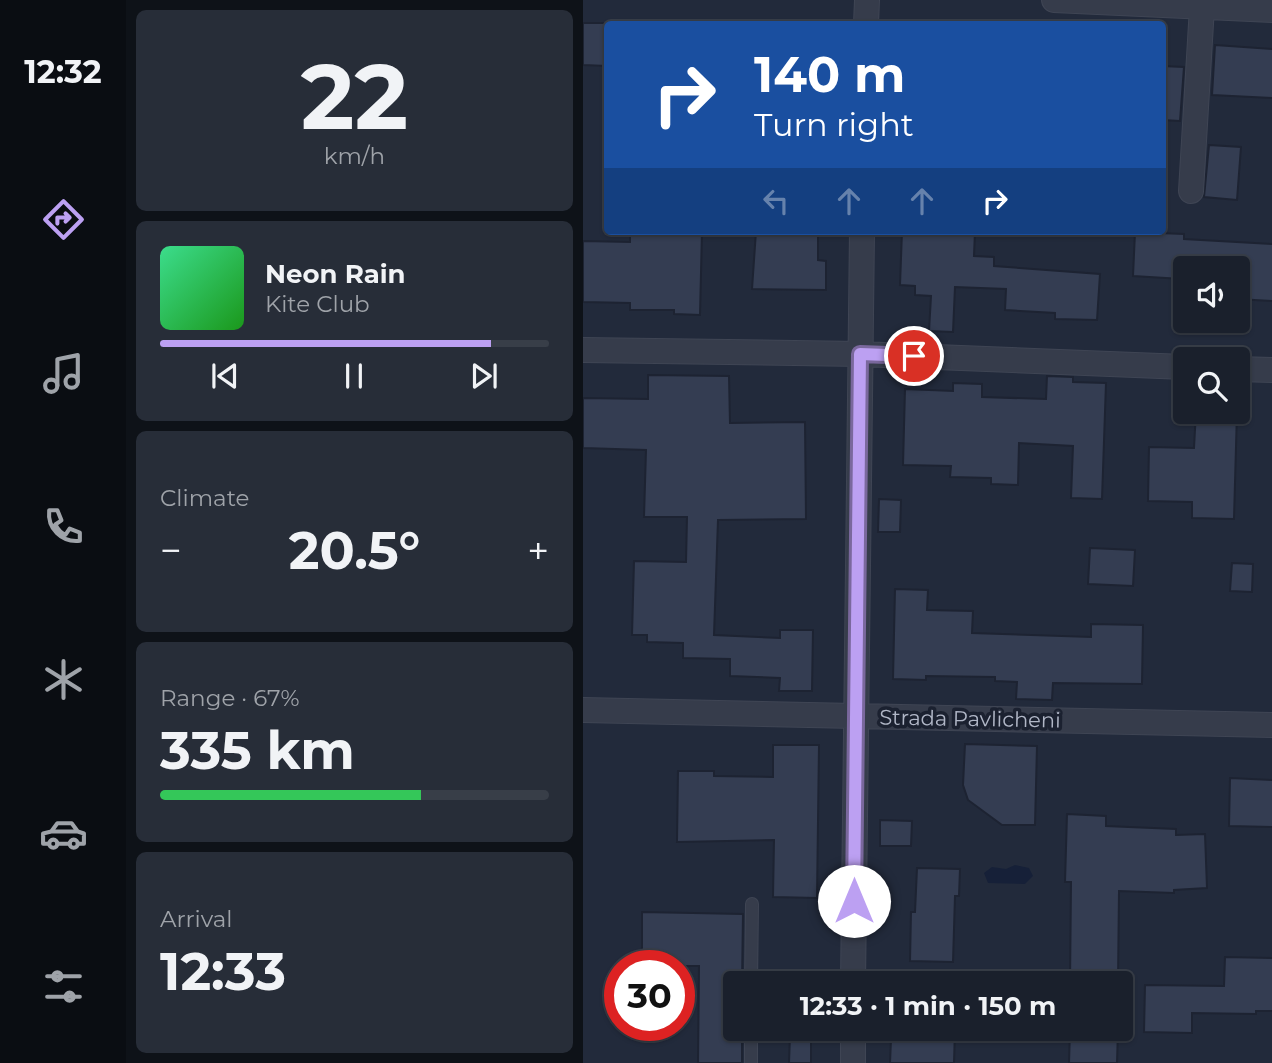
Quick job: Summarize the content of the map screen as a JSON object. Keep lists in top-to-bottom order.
{
  "streets": {
    "street": ["Strada Pavlicheni"]
  },
  "page": {
    "tabs": "12:32",
    "tile": [
      ["22", "km/h"],
      "Climate",
      ["Range · 67%", "335 km"],
      ["Arrival", "12:33"]
    ],
    "turn": ["140 m", "Turn right"],
    "song": ["Neon Rain", "Kite Club"],
    "heat": ["−", "20.5°", "+"],
    "limit": "30",
    "trip": "12:33 · 1 min · 150 m"
  }
}
